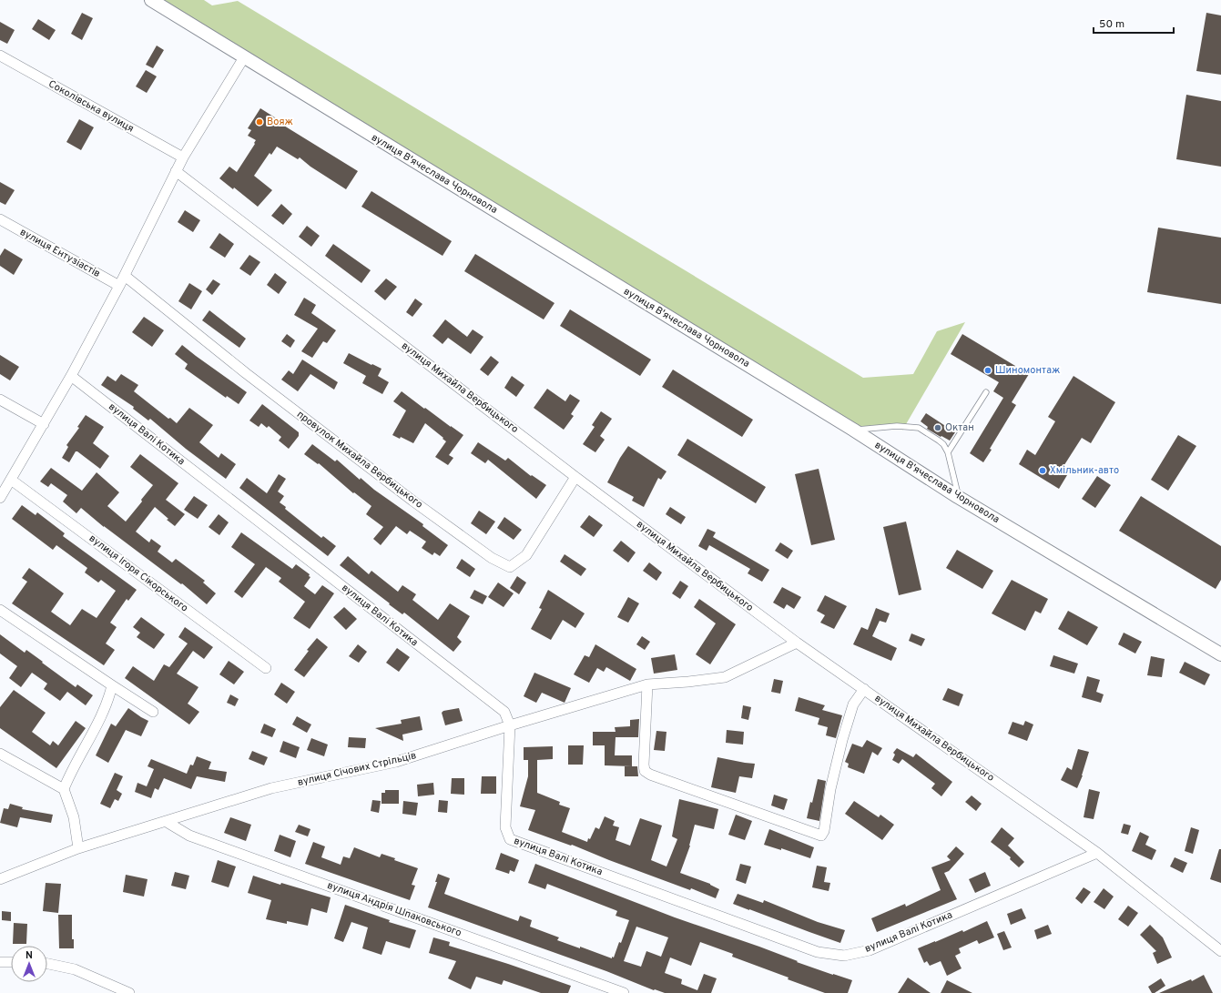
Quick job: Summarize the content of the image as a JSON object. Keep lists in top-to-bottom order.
{
  "streets": {
    "street": [
      "Соколівська вулиця",
      "вулиця В'ячеслава Чорновола",
      "вулиця Ентузіастів",
      "вулиця Михайла Вербицького",
      "вулиця Валі Котика",
      "провулок Михайла Вербицького",
      "вулиця Ігоря Сікорського",
      "вулиця Січових Стрільців",
      "вулиця Андрія Шпаковського"
    ]
  },
  "crossings": [
    ["вулиця Михайла Вербицького", "вулиця Валі Котика"],
    ["вулиця Михайла Вербицького", "провулок Михайла Вербицького"],
    ["вулиця Михайла Вербицького", "вулиця Січових Стрільців"],
    ["вулиця Валі Котика", "вулиця Січових Стрільців"],
    ["вулиця Січових Стрільців", "вулиця Андрія Шпаковського"]
  ],
  "places": [
    "Вояж",
    "Шиномонтаж",
    "Октан",
    "Хмільник-авто"
  ],
  "scale_bar": "50 m",
  "north": "top"
}
